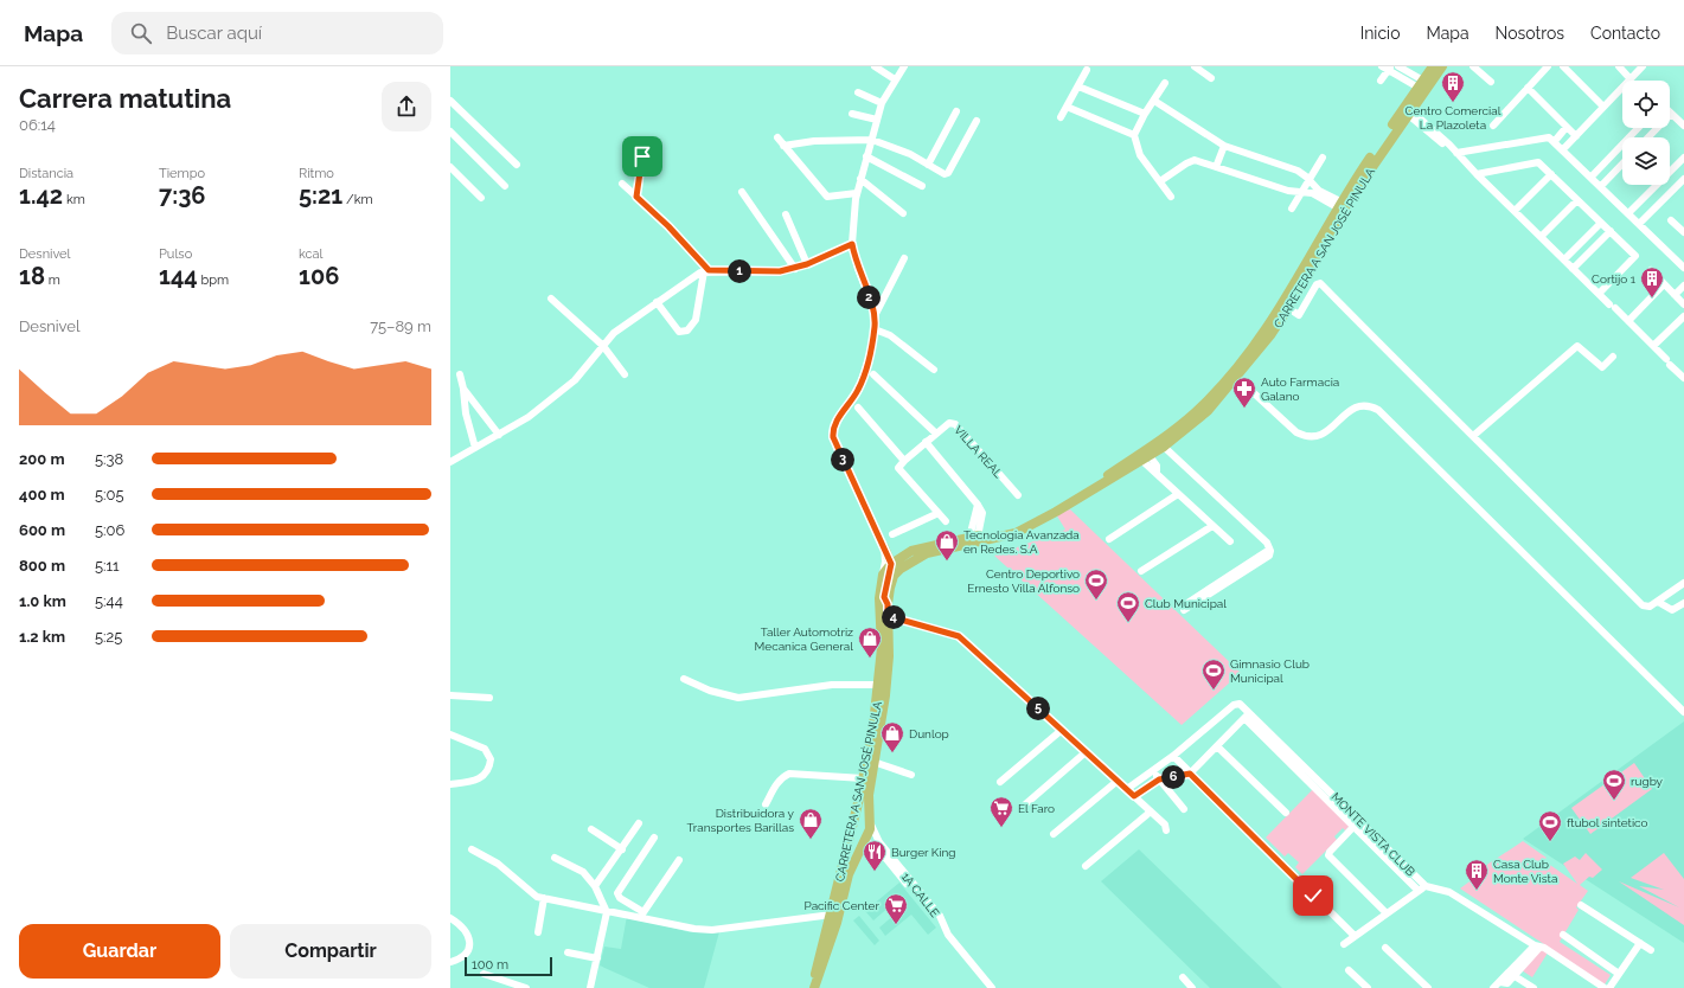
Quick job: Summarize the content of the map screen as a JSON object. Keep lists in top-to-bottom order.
{
  "streets": {
    "main road": ["CARRETERA A SAN JOSÉ PINULA"],
    "street": ["VILLA REAL", "MONTE VISTA CLUB", "1A CALLE"]
  },
  "crossings": [
    ["CARRETERA A SAN JOSÉ PINULA", "1A CALLE"]
  ],
  "places": {
    "building": ["Centro Comercial La Plazoleta", "Cortijo 1", "Casa Club Monte Vista"],
    "pharmacy": ["Auto Farmacia Galano"],
    "shop": [
      "Tecnologia Avanzada en Redes. S.A",
      "Taller Automotriz Mecanica General",
      "Dunlop",
      "Distribuidora y Transportes Barillas"
    ],
    "sports": [
      "Centro Deportivo Ernesto Villa Alfonso",
      "Club Municipal",
      "Gimnasio Club Municipal",
      "rugby",
      "ftubol sintetico"
    ],
    "supermarket": ["El Faro", "Pacific Center"],
    "restaurant": ["Burger King"]
  },
  "scale_bar": "100 m",
  "page": {
    "header": "Mapa",
    "search": "Buscar aquí",
    "nav": [
      "Inicio",
      "Mapa",
      "Nosotros",
      "Contacto"
    ],
    "heading": ["Carrera matutina", "06:14"],
    "stats": [
      ["Distancia", "1.42 km"],
      ["Tiempo", "7:36"],
      ["Ritmo", "5:21 /km"],
      ["Desnivel", "18 m"],
      ["Pulso", "144 bpm"],
      ["kcal", "106"]
    ],
    "pins": [
      "1",
      "2",
      "3",
      "4",
      "5",
      "6"
    ],
    "chart": ["Desnivel", "75–89 m"],
    "list": [
      {
        "name": "200 m",
        "note": "5:38"
      },
      {
        "name": "400 m",
        "note": "5:05"
      },
      {
        "name": "600 m",
        "note": "5:06"
      },
      {
        "name": "800 m",
        "note": "5:11"
      },
      {
        "name": "1.0 km",
        "note": "5:44"
      },
      {
        "name": "1.2 km",
        "note": "5:25"
      }
    ],
    "buttons": ["Guardar", "Compartir"],
    "scale": "100 m"
  }
}
